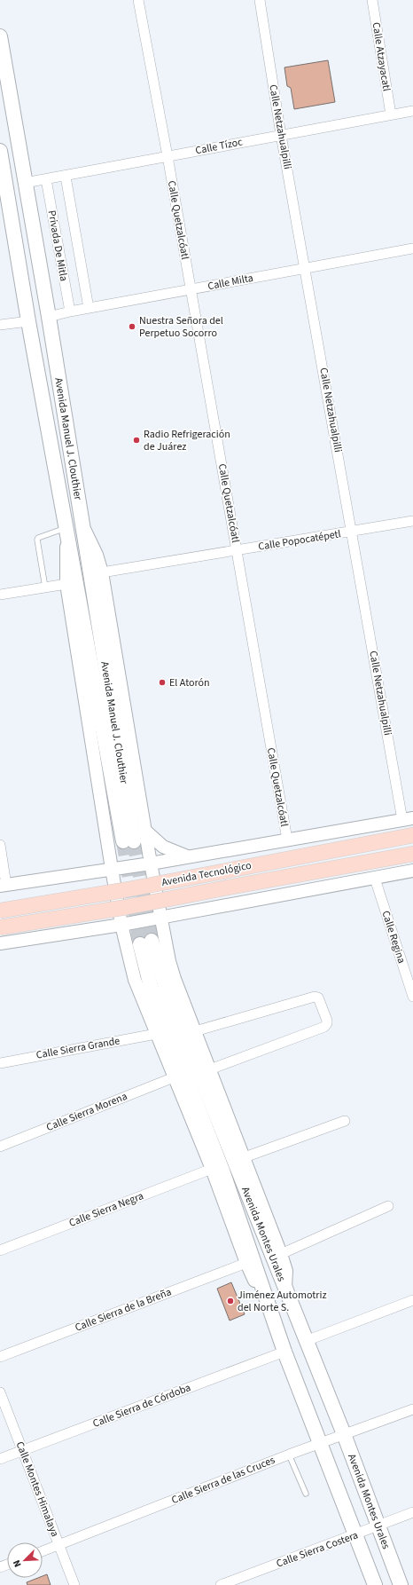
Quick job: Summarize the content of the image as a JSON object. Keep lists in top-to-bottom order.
{
  "streets": {
    "main road": ["Avenida Manuel J. Clouthier", "Avenida Tecnológico", "Avenida Montes Urales"],
    "street": [
      "Calle Atzayacatl",
      "Calle Netzahualpilli",
      "Calle Tízoc",
      "Calle Quetzalcóatl",
      "Privada De Mitla",
      "Calle Milta",
      "Calle Popocatépetl",
      "Calle Regina",
      "Calle Sierra Grande",
      "Calle Sierra Morena",
      "Calle Sierra Negra",
      "Calle Sierra de la Breña",
      "Calle Sierra de Córdoba",
      "Calle Sierra de las Cruces",
      "Calle Montes Himalaya",
      "Calle Sierra Costera"
    ]
  },
  "crossings": [
    ["Calle Atzayacatl", "Calle Tízoc"],
    ["Calle Netzahualpilli", "Calle Tízoc"],
    ["Calle Netzahualpilli", "Calle Milta"],
    ["Calle Netzahualpilli", "Calle Popocatépetl"],
    ["Calle Netzahualpilli", "Avenida Tecnológico"],
    ["Calle Tízoc", "Calle Quetzalcóatl"],
    ["Calle Tízoc", "Privada De Mitla"],
    ["Calle Tízoc", "Avenida Manuel J. Clouthier"],
    ["Calle Quetzalcóatl", "Calle Milta"],
    ["Calle Quetzalcóatl", "Calle Popocatépetl"],
    ["Calle Quetzalcóatl", "Avenida Tecnológico"],
    ["Privada De Mitla", "Calle Milta"],
    ["Calle Milta", "Avenida Manuel J. Clouthier"],
    ["Avenida Montes Urales", "Calle Sierra de Córdoba"],
    ["Avenida Montes Urales", "Calle Sierra de las Cruces"],
    ["Avenida Montes Urales", "Calle Sierra Costera"],
    ["Calle Sierra de Córdoba", "Calle Montes Himalaya"],
    ["Calle Sierra de las Cruces", "Calle Montes Himalaya"]
  ],
  "places": [
    "Nuestra Señora del Perpetuo Socorro",
    "Radio Refrigeración de Juárez",
    "El Atorón",
    "Jiménez Automotriz del Norte S."
  ],
  "north": "bottom left"
}
